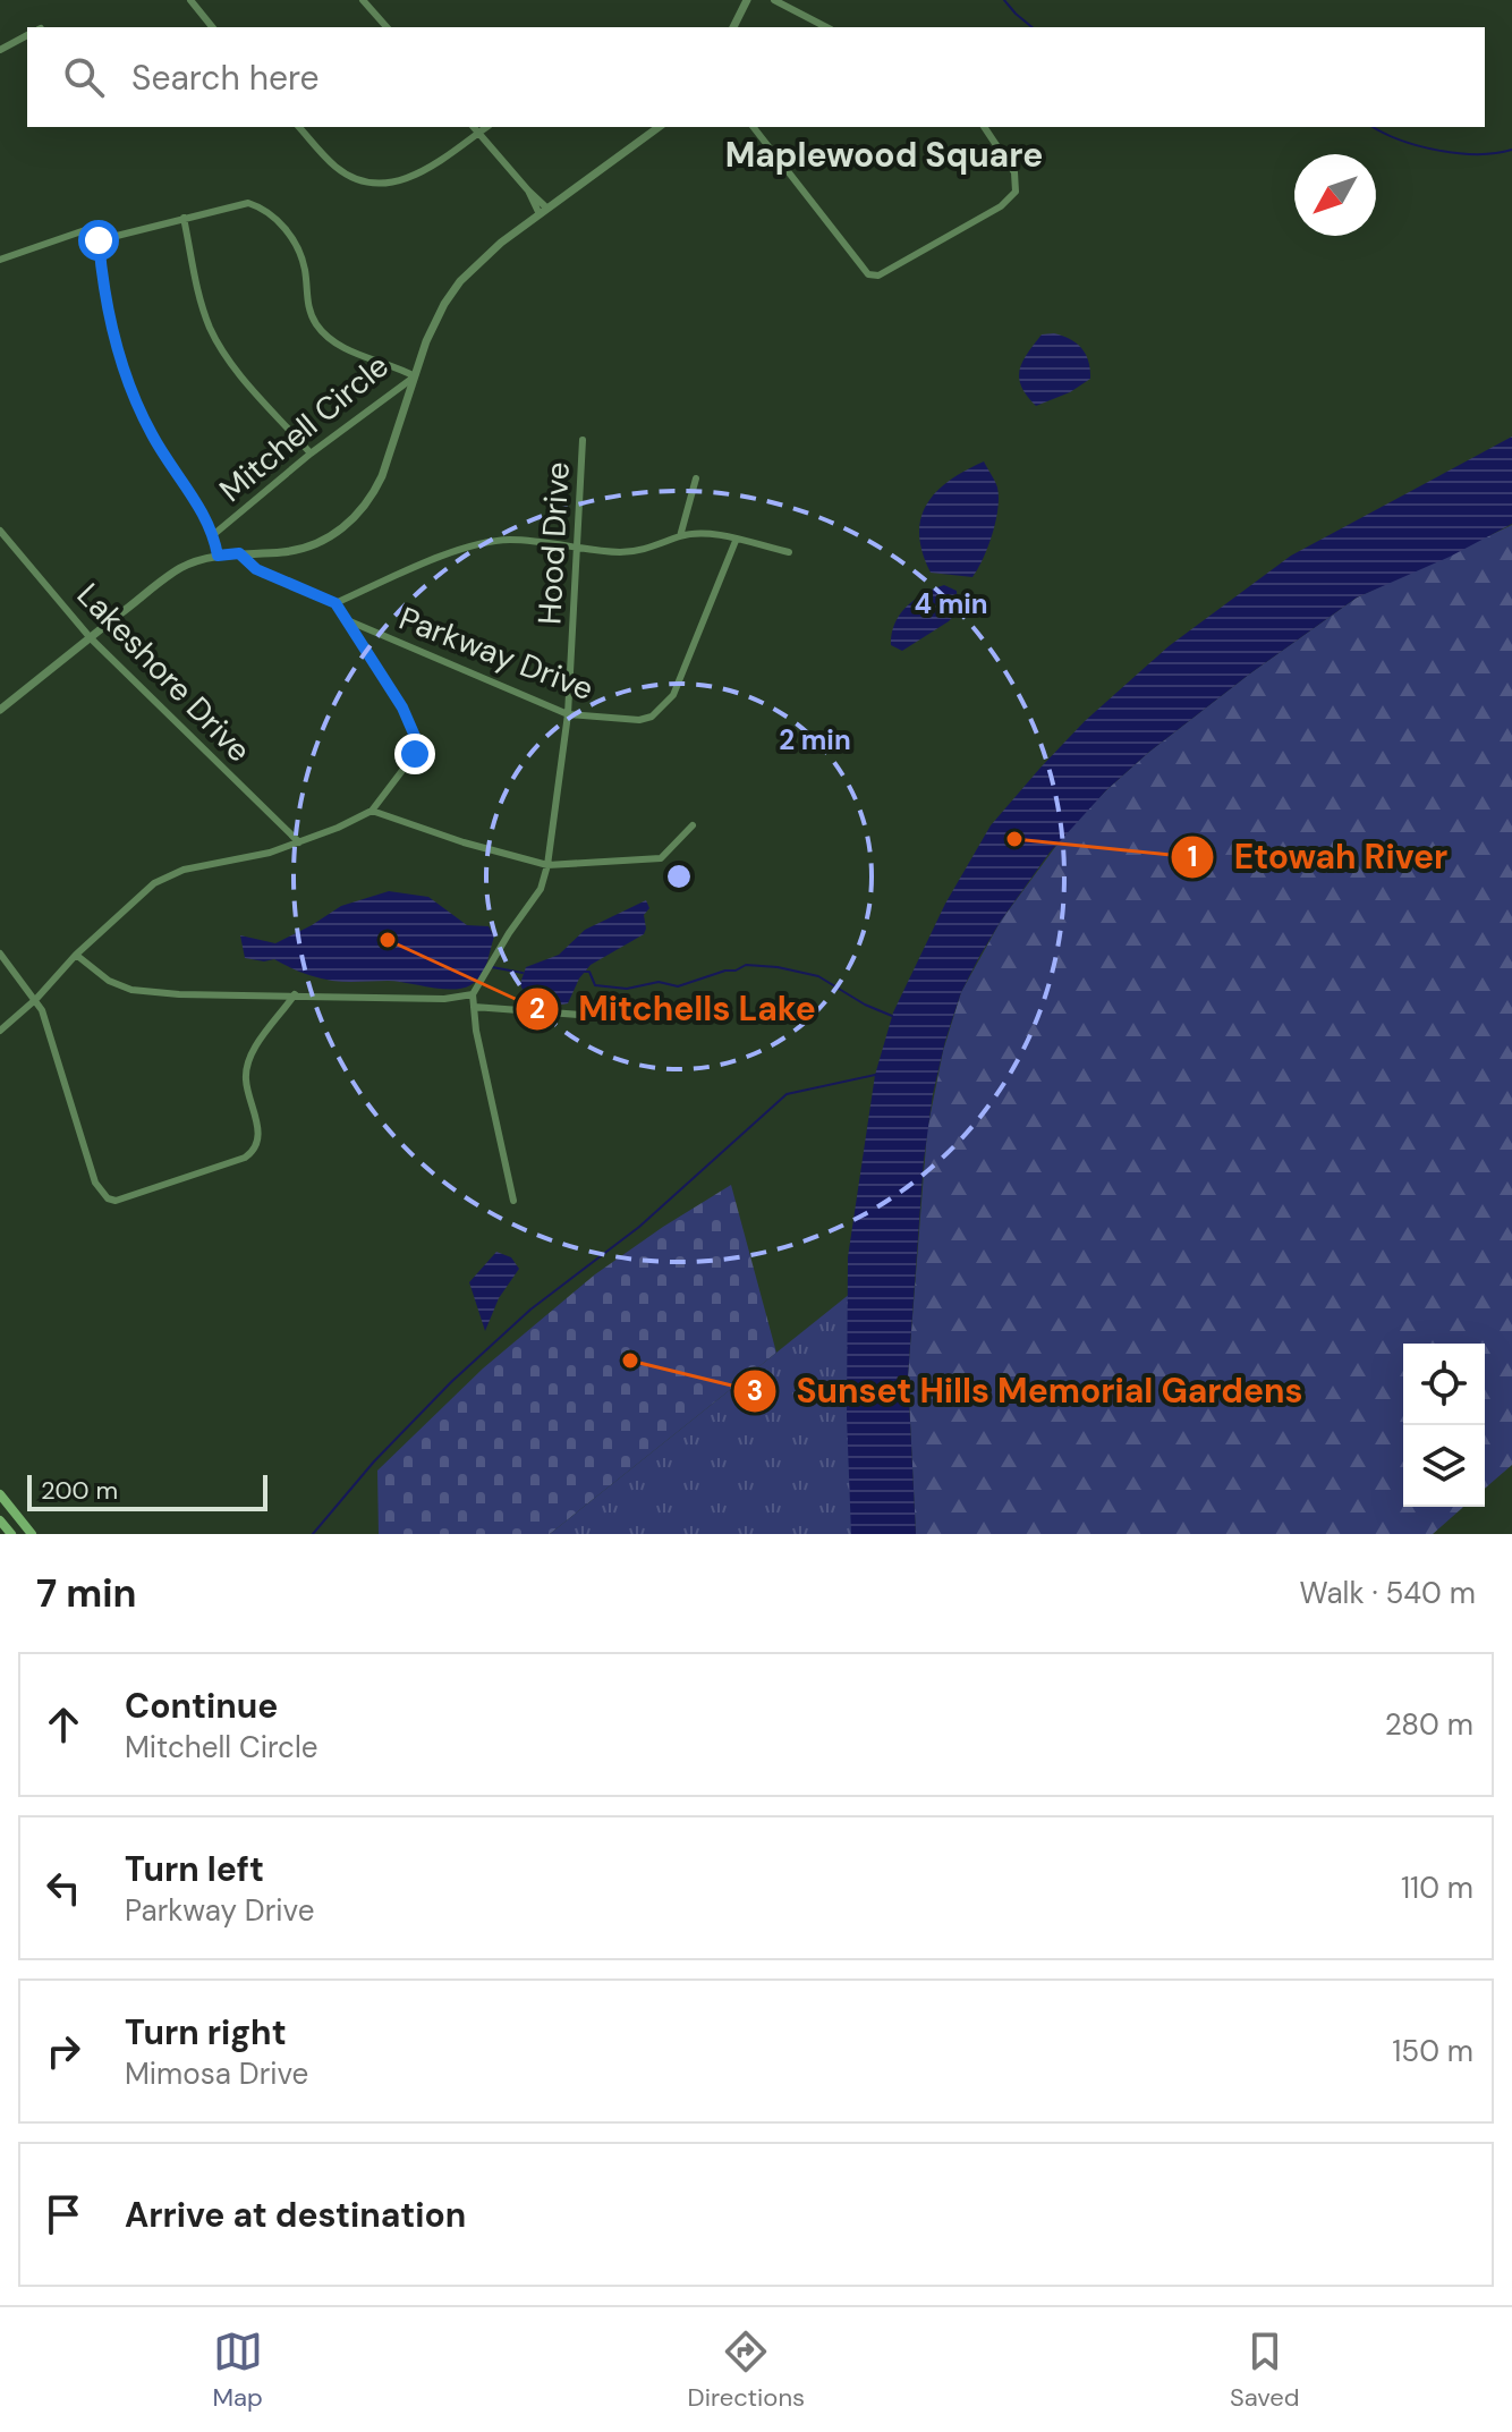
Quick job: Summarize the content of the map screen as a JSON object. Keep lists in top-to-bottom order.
{
  "streets": {
    "street": [
      "Mitchell Circle",
      "Hood Drive",
      "Parkway Drive",
      "Lakeshore Drive"
    ]
  },
  "crossings": [
    ["Hood Drive", "Parkway Drive"]
  ],
  "districts": ["Maplewood Square"],
  "places": ["Etowah River", "Mitchells Lake", "Sunset Hills Memorial Gardens"],
  "scale_bar": "200 m",
  "north": "bottom left",
  "page": {
    "search": "Search here",
    "scale": "200 m",
    "heading": ["7 min", "Walk · 540 m"],
    "list": [
      ["Continue", "Mitchell Circle", "280 m"],
      ["Turn left", "Parkway Drive", "110 m"],
      ["Turn right", "Mimosa Drive", "150 m"],
      "Arrive at destination"
    ],
    "nav": ["Map", "Directions", "Saved"]
  },
  "rings": ["4 min", "2 min"]
}
